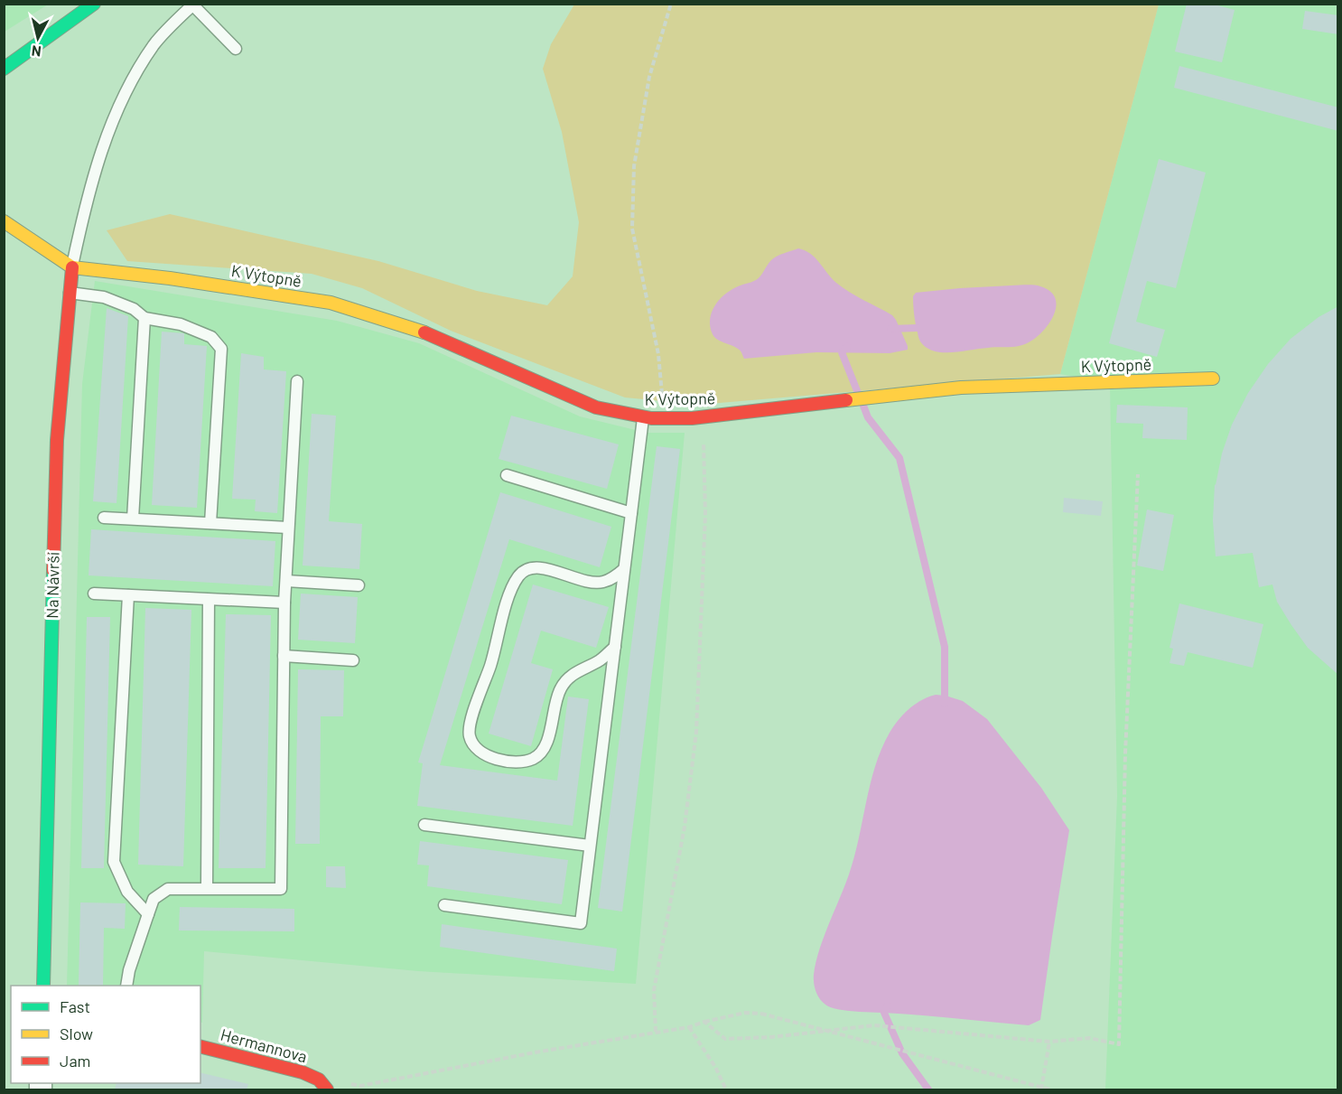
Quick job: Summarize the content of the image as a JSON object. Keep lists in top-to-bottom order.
{
  "streets": {
    "street": ["K Výtopně", "Na Návrší", "Hermannova"]
  },
  "crossings": [
    ["K Výtopně", "Na Návrší"]
  ],
  "legend": ["Fast", "Slow", "Jam"],
  "north": "bottom"
}
